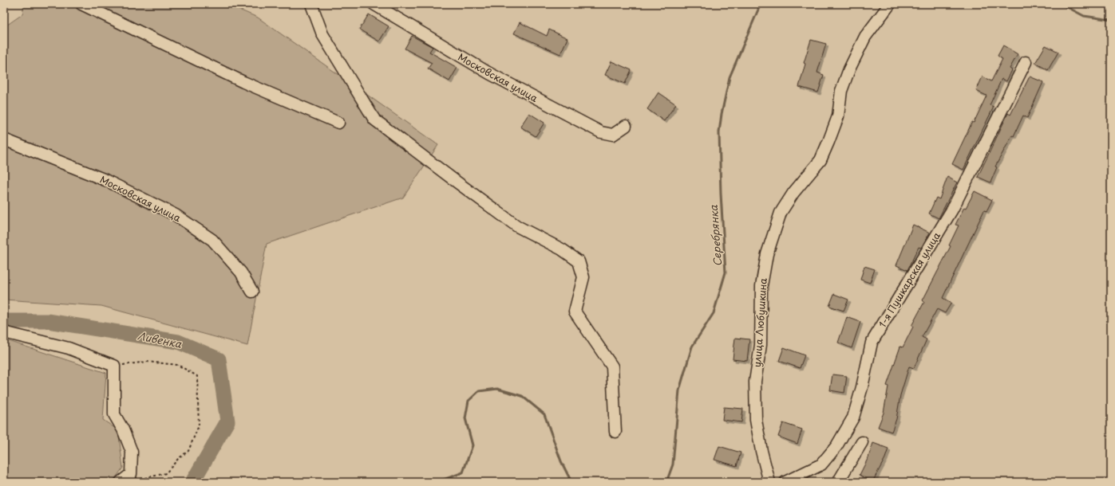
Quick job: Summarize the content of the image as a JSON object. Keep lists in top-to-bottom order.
{
  "streets": {
    "street": ["Московская улица", "1-я Пушкарская улица", "улица Любушкина"]
  },
  "water": ["Серебрянка", "Ливенка"]
}
